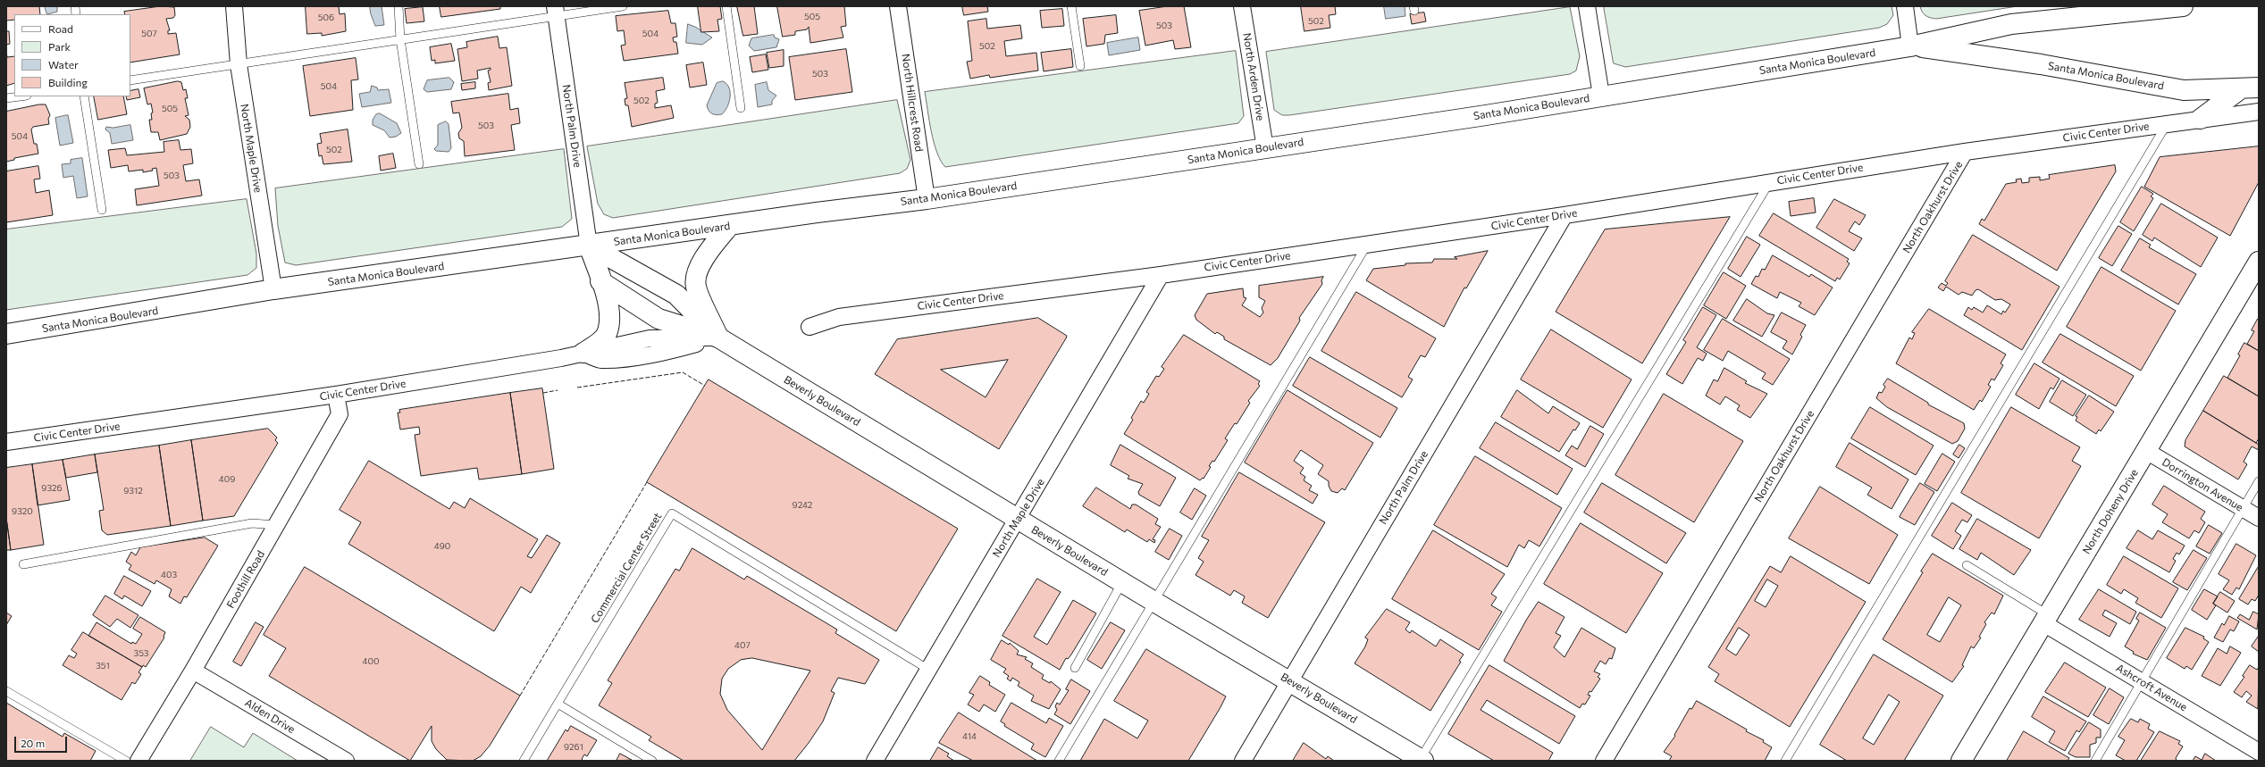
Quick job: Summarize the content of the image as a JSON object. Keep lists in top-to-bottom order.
{
  "streets": {
    "main road": ["Santa Monica Boulevard", "Beverly Boulevard", "North Doheny Drive"],
    "street": [
      "North Arden Drive",
      "North Hillcrest Road",
      "North Palm Drive",
      "Civic Center Drive",
      "North Maple Drive",
      "North Oakhurst Drive",
      "Dorrington Avenue",
      "Foothill Road",
      "Ashcroft Avenue",
      "Alden Drive"
    ],
    "lane": ["Commercial Center Street"]
  },
  "crossings": [
    ["Santa Monica Boulevard", "North Arden Drive"],
    ["Santa Monica Boulevard", "North Hillcrest Road"],
    ["Santa Monica Boulevard", "North Palm Drive"],
    ["Santa Monica Boulevard", "North Maple Drive"],
    ["Santa Monica Boulevard", "Beverly Boulevard"],
    ["North Palm Drive", "Civic Center Drive"],
    ["North Palm Drive", "Beverly Boulevard"],
    ["Civic Center Drive", "North Maple Drive"],
    ["Civic Center Drive", "North Oakhurst Drive"],
    ["Civic Center Drive", "Foothill Road"],
    ["North Maple Drive", "Beverly Boulevard"],
    ["North Maple Drive", "Commercial Center Street"],
    ["Dorrington Avenue", "North Doheny Drive"],
    ["North Doheny Drive", "Ashcroft Avenue"],
    ["Foothill Road", "Alden Drive"]
  ],
  "house_numbers": [
    "505",
    "506",
    "502",
    "503",
    "507",
    "504",
    "502",
    "503",
    "504",
    "502",
    "505",
    "503",
    "504",
    "502",
    "503",
    "409",
    "9326",
    "9312",
    "9242",
    "9320",
    "490",
    "403",
    "407",
    "353",
    "400",
    "351",
    "414",
    "9261"
  ],
  "legend": [
    "Road",
    "Park",
    "Water",
    "Building"
  ],
  "scale_bar": "20 m"
}
